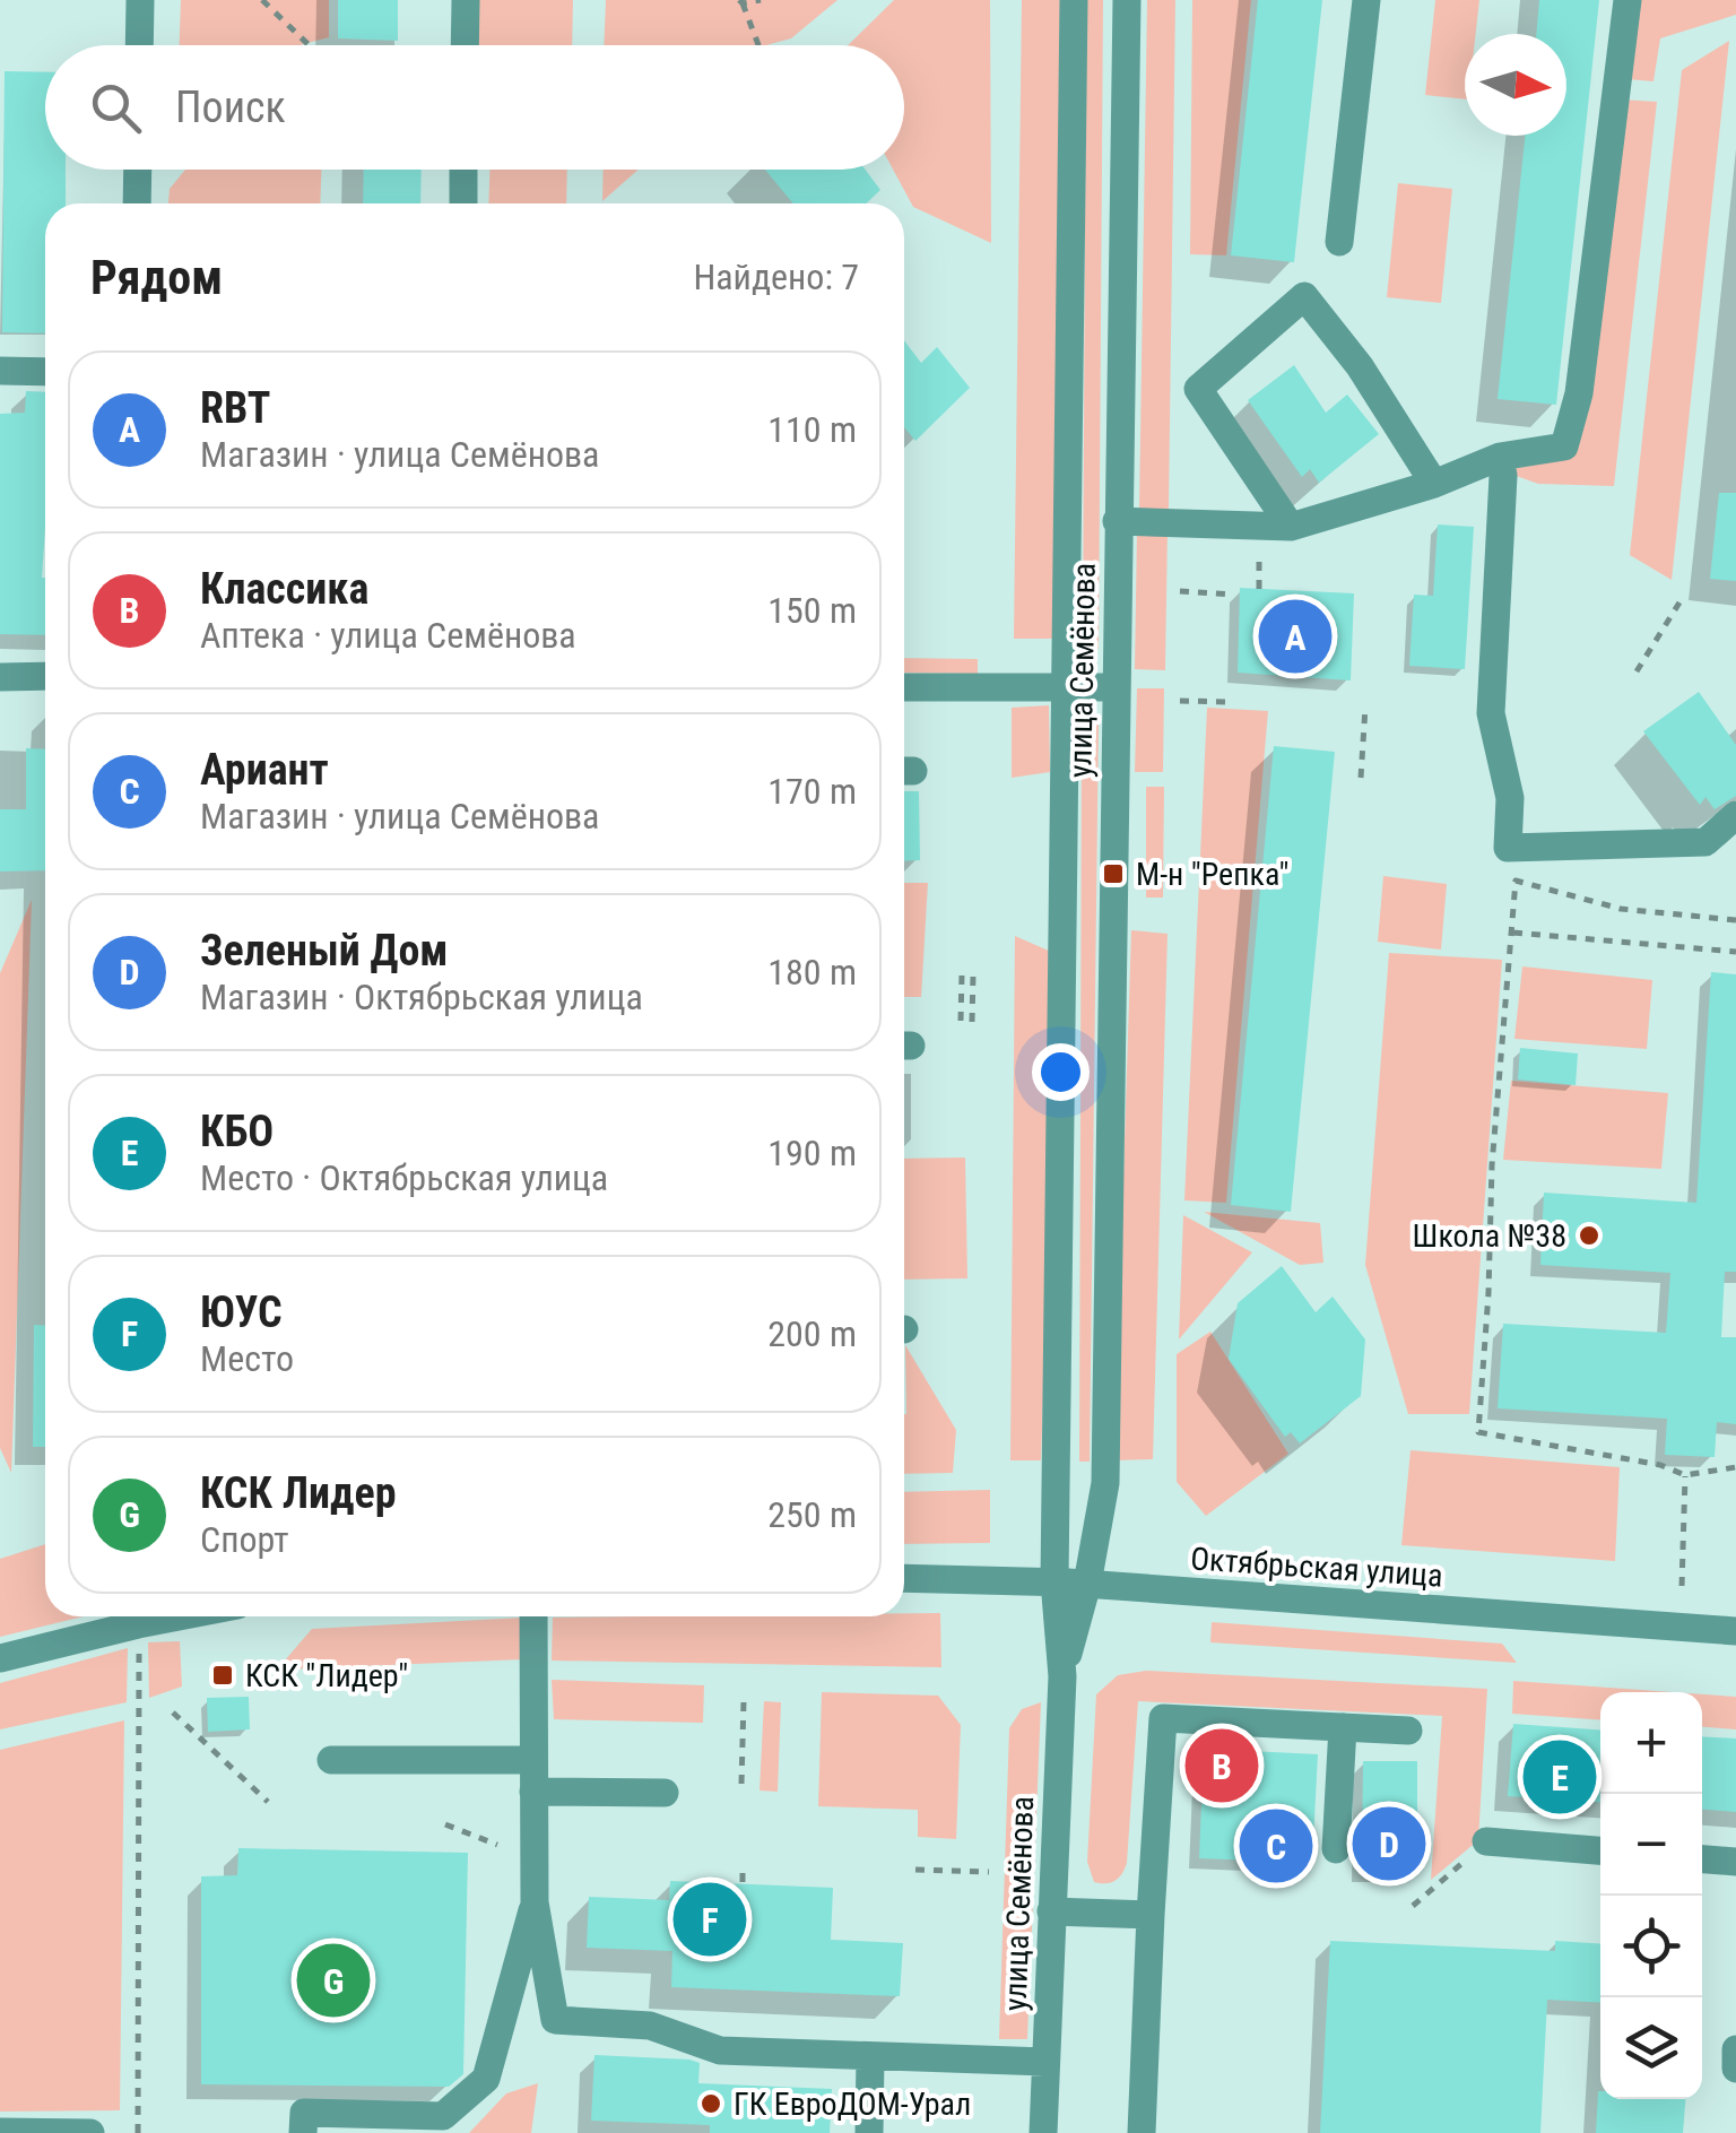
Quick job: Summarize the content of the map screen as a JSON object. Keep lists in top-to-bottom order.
{
  "streets": {
    "street": ["улица Семёнова", "Октябрьская улица"]
  },
  "crossings": [
    ["улица Семёнова", "Октябрьская улица"]
  ],
  "places": {
    "transit": ["М-н \"Репка\"", "КСК \"Лидер\""],
    "other": ["Школа №38", "ГК ЕвроДОМ-Урал"]
  },
  "north": "right",
  "page": {
    "search": "Поиск",
    "heading": ["Рядом", "Найдено: 7"],
    "list": [
      {
        "mark": "A",
        "name": "RBT",
        "note": "Магазин · улица Семёнова",
        "value": "110 m"
      },
      {
        "mark": "B",
        "name": "Классика",
        "note": "Аптека · улица Семёнова",
        "value": "150 m"
      },
      {
        "mark": "C",
        "name": "Ариант",
        "note": "Магазин · улица Семёнова",
        "value": "170 m"
      },
      {
        "mark": "D",
        "name": "Зеленый Дом",
        "note": "Магазин · Октябрьская улица",
        "value": "180 m"
      },
      {
        "mark": "E",
        "name": "КБО",
        "note": "Место · Октябрьская улица",
        "value": "190 m"
      },
      {
        "mark": "F",
        "name": "ЮУС",
        "note": "Место",
        "value": "200 m"
      },
      {
        "mark": "G",
        "name": "КСК Лидер",
        "note": "Спорт",
        "value": "250 m"
      }
    ],
    "pins": [
      "A",
      "B",
      "E",
      "D",
      "C",
      "F",
      "G"
    ],
    "map_buttons": ["+", "−"]
  }
}
